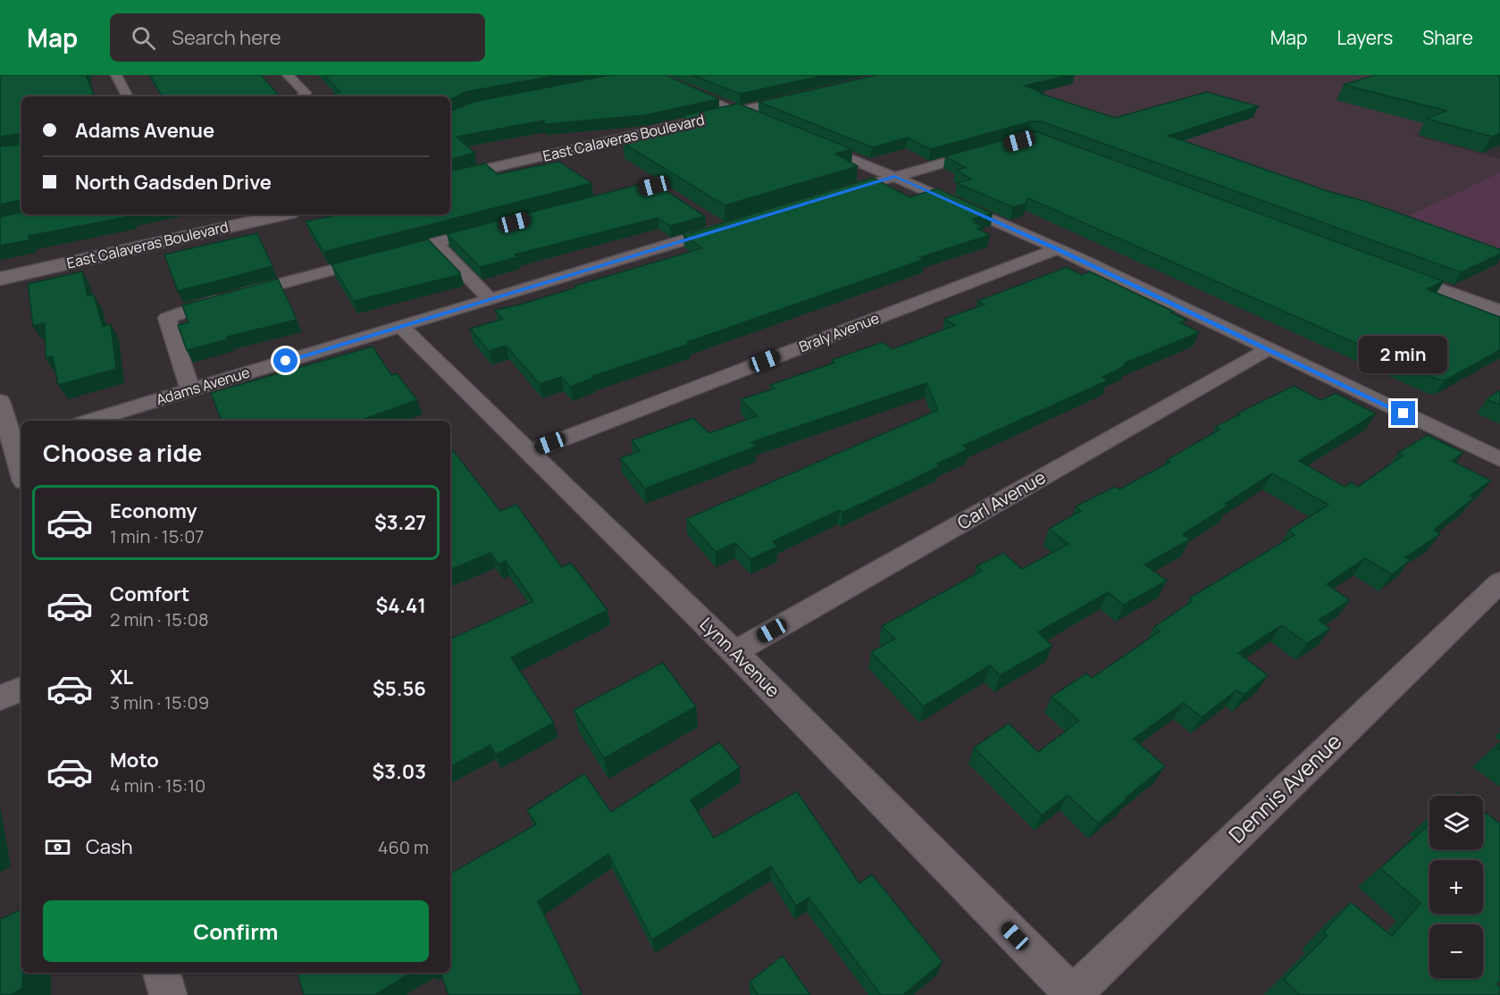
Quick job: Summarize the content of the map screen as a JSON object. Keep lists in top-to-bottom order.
{
  "streets": {
    "main road": ["East Calaveras Boulevard"],
    "street": [
      "Braly Avenue",
      "Adams Avenue",
      "Carl Avenue",
      "Lynn Avenue",
      "Dennis Avenue"
    ]
  },
  "crossings": [
    ["Braly Avenue", "Lynn Avenue"],
    ["Adams Avenue", "Lynn Avenue"],
    ["Carl Avenue", "Lynn Avenue"],
    ["Lynn Avenue", "Dennis Avenue"]
  ],
  "page": {
    "header": "Map",
    "search": "Search here",
    "nav": ["Map", "Layers", "Share"],
    "banner": ["Adams Avenue", "North Gadsden Drive"],
    "bubble": "2 min",
    "heading": "Choose a ride",
    "list": [
      {
        "name": "Economy",
        "note": "1 min · 15:07",
        "value": "$3.27"
      },
      {
        "name": "Comfort",
        "note": "2 min · 15:08",
        "value": "$4.41"
      },
      {
        "name": "XL",
        "note": "3 min · 15:09",
        "value": "$5.56"
      },
      {
        "name": "Moto",
        "note": "4 min · 15:10",
        "value": "$3.03"
      }
    ],
    "map_buttons": ["+", "−"],
    "pay": ["Cash", "460 m"],
    "buttons": "Confirm"
  }
}
